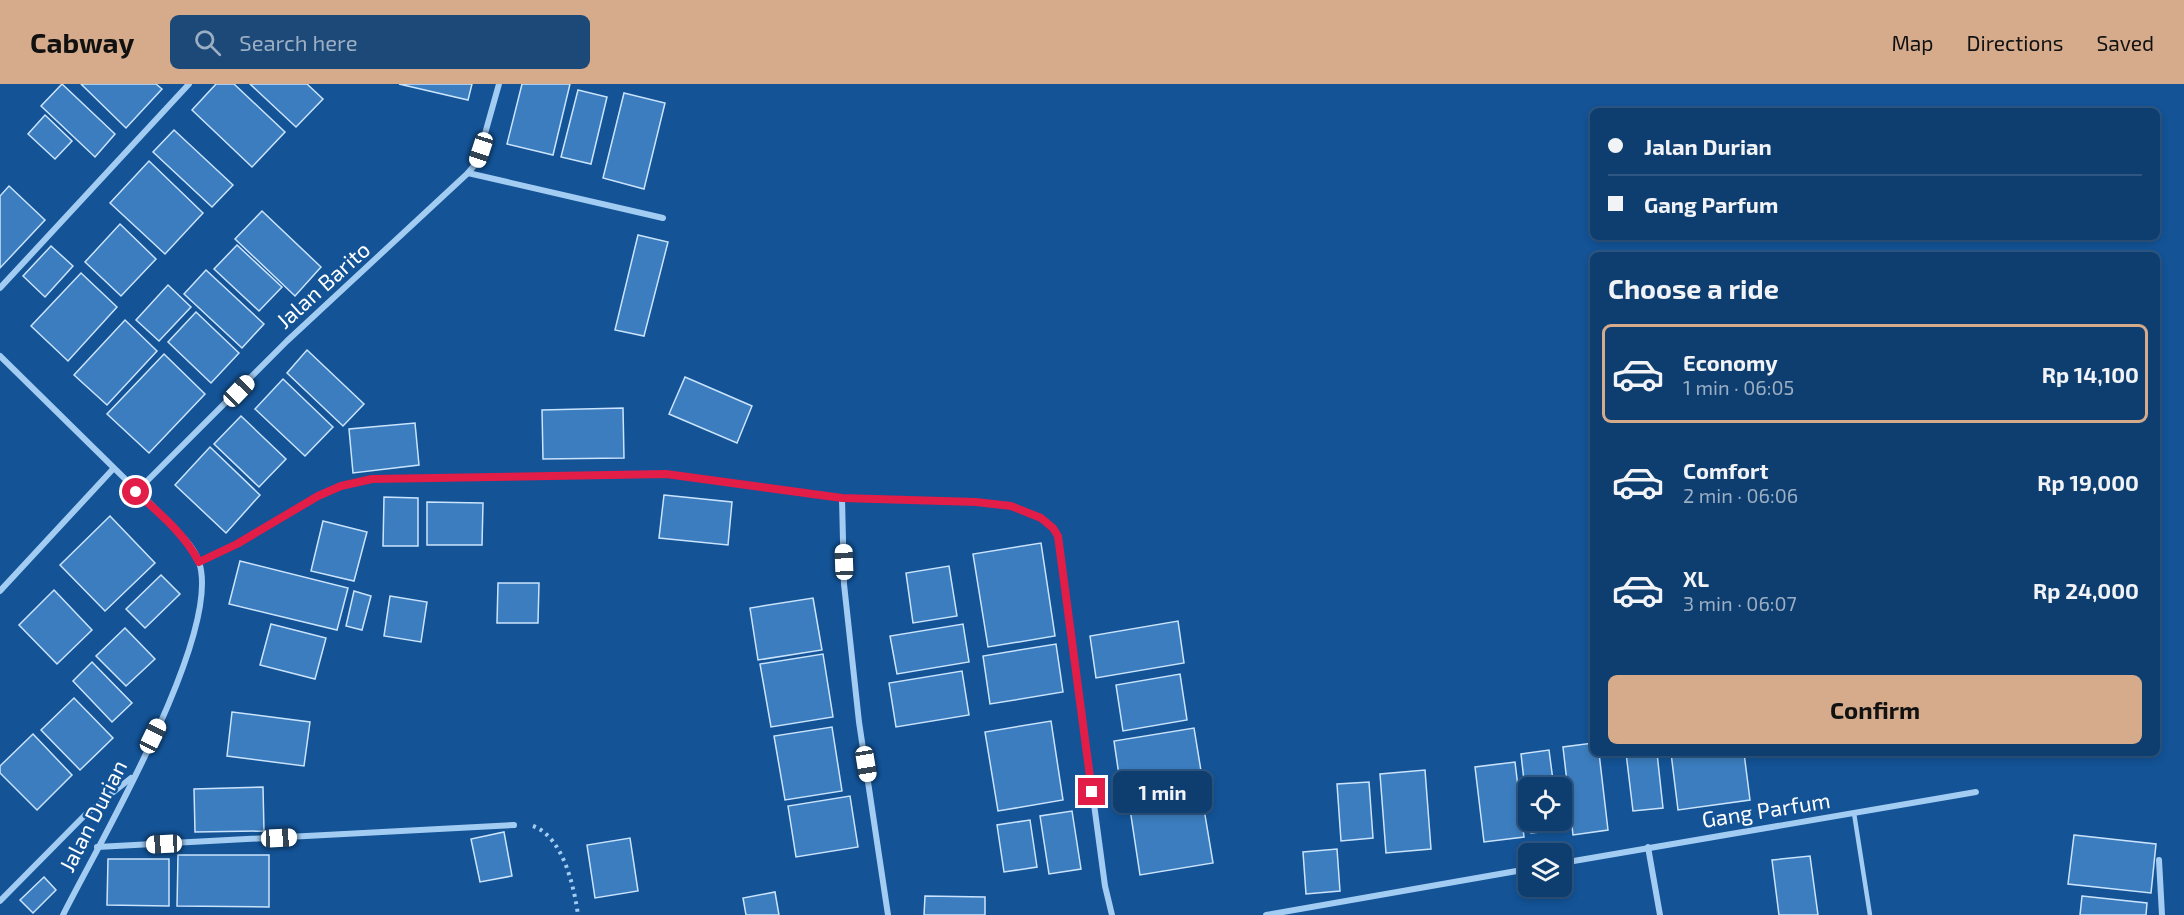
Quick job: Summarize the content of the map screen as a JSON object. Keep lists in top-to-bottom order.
{
  "streets": {
    "street": ["Jalan Barito", "Gang Parfum", "Jalan Durian"]
  },
  "page": {
    "header": "Cabway",
    "search": "Search here",
    "nav": ["Map", "Directions", "Saved"],
    "banner": ["Jalan Durian", "Gang Parfum"],
    "heading": "Choose a ride",
    "list": [
      {
        "name": "Economy",
        "note": "1 min · 06:05",
        "value": "Rp 14,100"
      },
      {
        "name": "Comfort",
        "note": "2 min · 06:06",
        "value": "Rp 19,000"
      },
      {
        "name": "XL",
        "note": "3 min · 06:07",
        "value": "Rp 24,000"
      }
    ],
    "buttons": "Confirm",
    "bubble": "1 min"
  }
}
